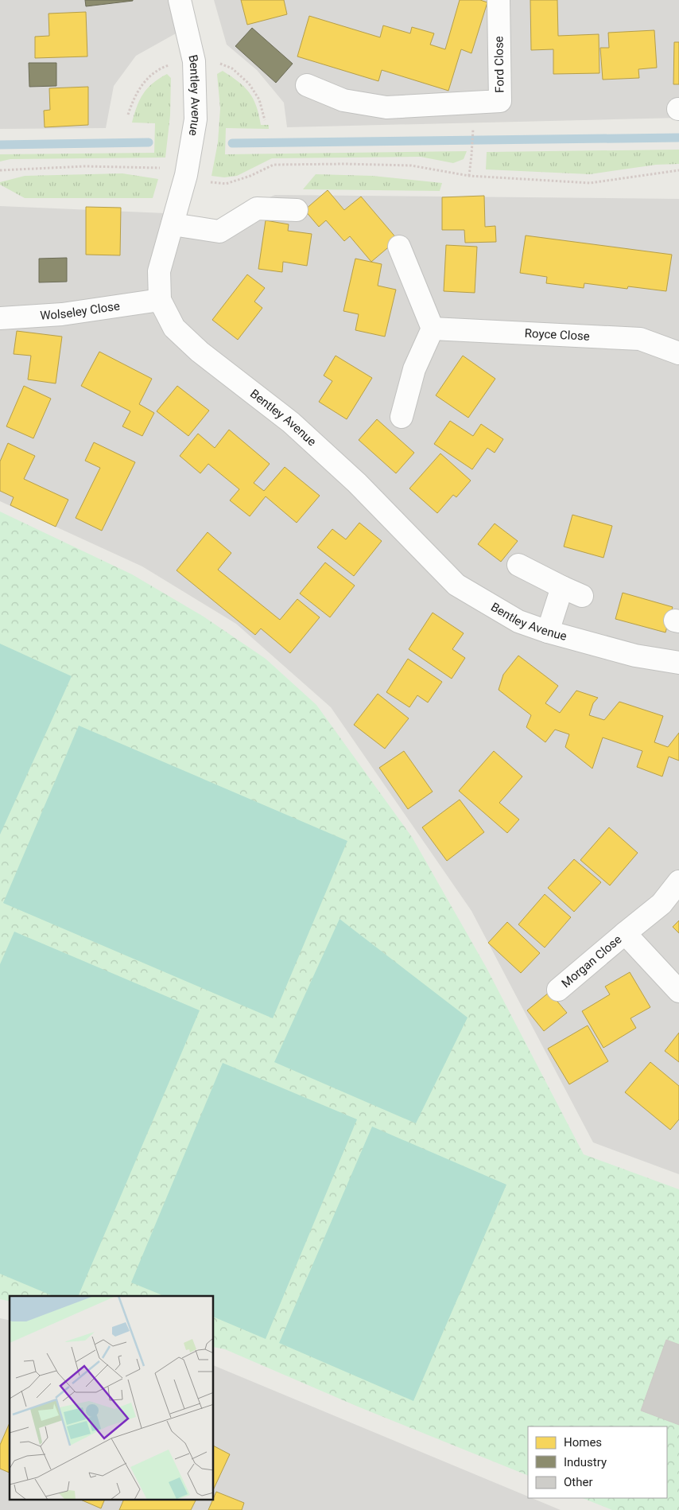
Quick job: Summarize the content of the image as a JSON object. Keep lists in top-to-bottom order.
{
  "streets": {
    "street": [
      "Ford Close",
      "Bentley Avenue",
      "Wolseley Close",
      "Royce Close",
      "Morgan Close"
    ]
  },
  "crossings": [
    ["Bentley Avenue", "Wolseley Close"]
  ],
  "legend": ["Homes", "Industry", "Other"]
}
